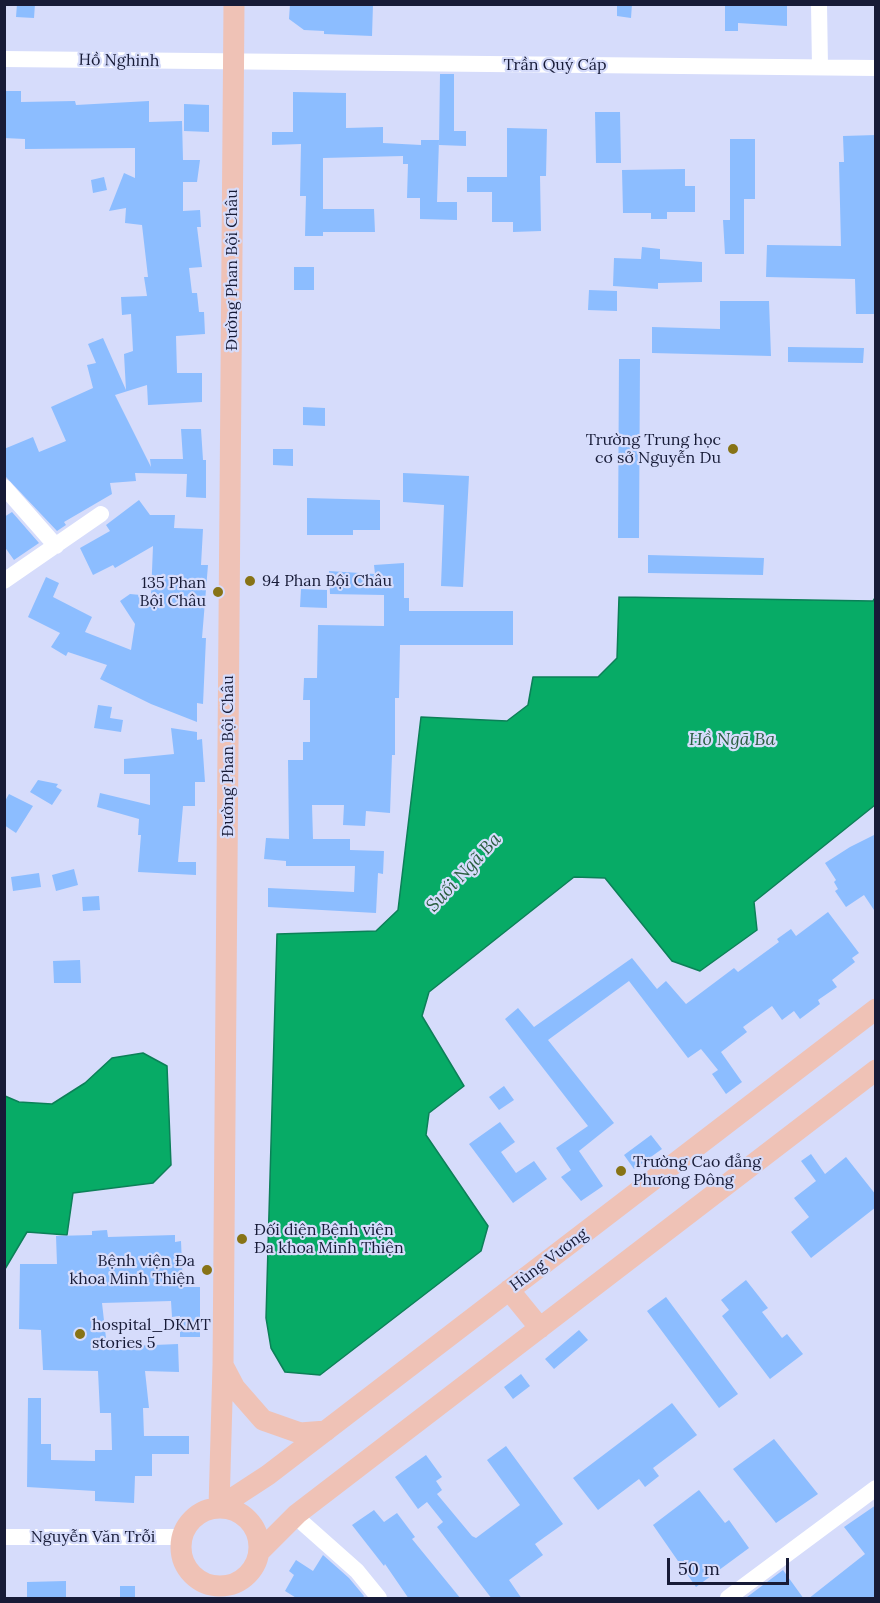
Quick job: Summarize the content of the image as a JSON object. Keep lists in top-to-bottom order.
{
  "streets": {
    "main road": ["Đường Phan Bội Châu", "Hùng Vương"],
    "street": ["Hồ Nghinh", "Trần Quý Cáp", "Nguyễn Văn Trỗi"]
  },
  "crossings": [
    ["Hồ Nghinh", "Trần Quý Cáp"],
    ["Hồ Nghinh", "Đường Phan Bội Châu"],
    ["Trần Quý Cáp", "Đường Phan Bội Châu"],
    ["Đường Phan Bội Châu", "Hùng Vương"],
    ["Đường Phan Bội Châu", "Nguyễn Văn Trỗi"],
    ["Hùng Vương", "Nguyễn Văn Trỗi"]
  ],
  "water": ["Hồ Ngã Ba", "Suối Ngã Ba"],
  "places": [
    "Trường Trung học cơ sở Nguyễn Du",
    "94 Phan Bội Châu",
    "135 Phan Bội Châu",
    "Trường Cao đẳng Phương Đông",
    "Đối diện Bệnh viện Đa khoa Minh Thiện",
    "Bệnh viện Đa khoa Minh Thiện",
    "hospital_DKMT stories 5"
  ],
  "scale_bar": "50 m"
}
